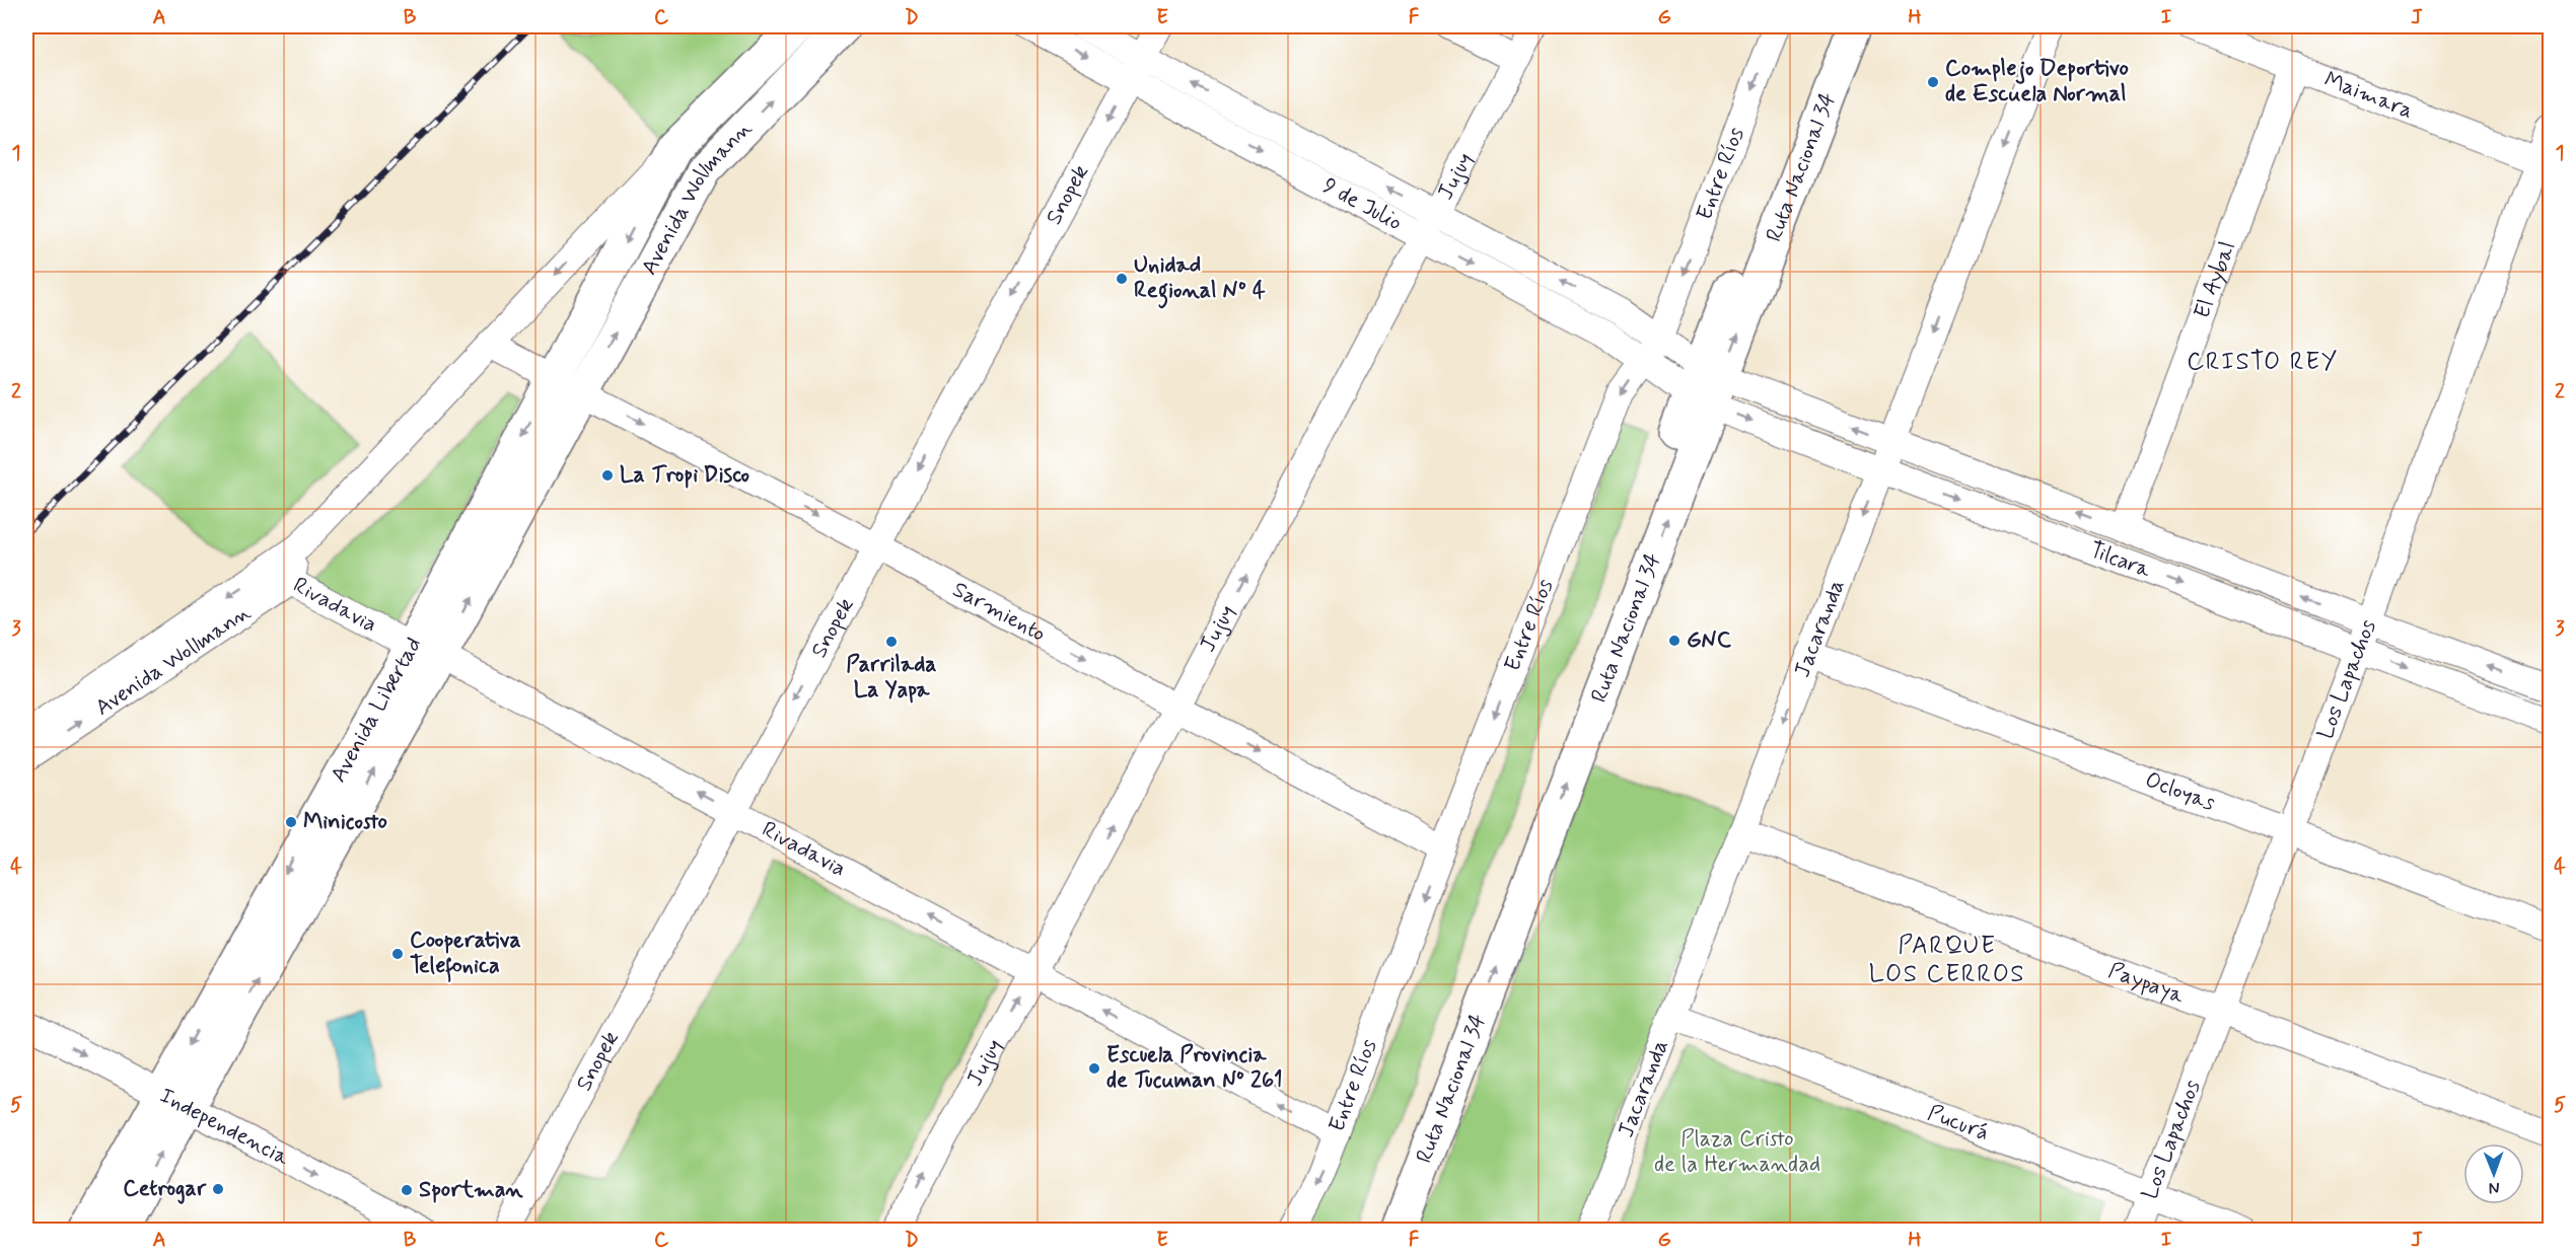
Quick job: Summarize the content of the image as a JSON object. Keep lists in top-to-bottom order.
{
  "streets": {
    "main road": ["Ruta Nacional 34", "Avenida Wollmann", "Avenida Libertad"],
    "street": [
      "Maimara",
      "Entre Ríos",
      "Jujuy",
      "Snopek",
      "9 de Julio",
      "El Aybal",
      "Tilcara",
      "Rivadavia",
      "Sarmiento",
      "Jacaranda",
      "Los Lapachos",
      "Ocloyas",
      "Paypaya",
      "Pucurá",
      "Independencia"
    ]
  },
  "crossings": [
    ["Maimara", "El Aybal"],
    ["Maimara", "Los Lapachos"],
    ["Ruta Nacional 34", "9 de Julio"],
    ["Ruta Nacional 34", "Tilcara"],
    ["Entre Ríos", "9 de Julio"],
    ["Entre Ríos", "Rivadavia"],
    ["Entre Ríos", "Sarmiento"],
    ["Jujuy", "9 de Julio"],
    ["Jujuy", "Rivadavia"],
    ["Jujuy", "Sarmiento"],
    ["Snopek", "9 de Julio"],
    ["Snopek", "Rivadavia"],
    ["Snopek", "Sarmiento"],
    ["Avenida Wollmann", "Rivadavia"],
    ["Avenida Wollmann", "Sarmiento"],
    ["Avenida Wollmann", "Avenida Libertad"],
    ["9 de Julio", "Tilcara"],
    ["El Aybal", "Tilcara"],
    ["Tilcara", "Jacaranda"],
    ["Tilcara", "Los Lapachos"],
    ["Rivadavia", "Avenida Libertad"],
    ["Sarmiento", "Avenida Libertad"],
    ["Jacaranda", "Ocloyas"],
    ["Jacaranda", "Paypaya"],
    ["Jacaranda", "Pucurá"],
    ["Los Lapachos", "Ocloyas"],
    ["Los Lapachos", "Paypaya"],
    ["Los Lapachos", "Pucurá"],
    ["Avenida Libertad", "Independencia"]
  ],
  "one_way": [
    "Entre Ríos",
    "Jujuy",
    "Snopek",
    "Rivadavia",
    "Sarmiento",
    "Jacaranda",
    "Independencia"
  ],
  "districts": ["CRISTO REY", "PARQUE LOS CERROS"],
  "parks": ["Plaza Cristo de la Hermandad"],
  "places": [
    "Complejo Deportivo de Escuela Normal",
    "Unidad Regional Nº 4",
    "La Tropi Disco",
    "GNC",
    "Parrilada La Yapa",
    "Minicosto",
    "Cooperativa Telefonica",
    "Escuela Provincia de Tucuman Nº 261",
    "Cetrogar",
    "Sportman"
  ],
  "north": "bottom",
  "grid": {
    "columns": [
      "A",
      "B",
      "C",
      "D",
      "E",
      "F",
      "G",
      "H",
      "I",
      "J"
    ],
    "rows": [
      "1",
      "2",
      "3",
      "4",
      "5"
    ]
  }
}
